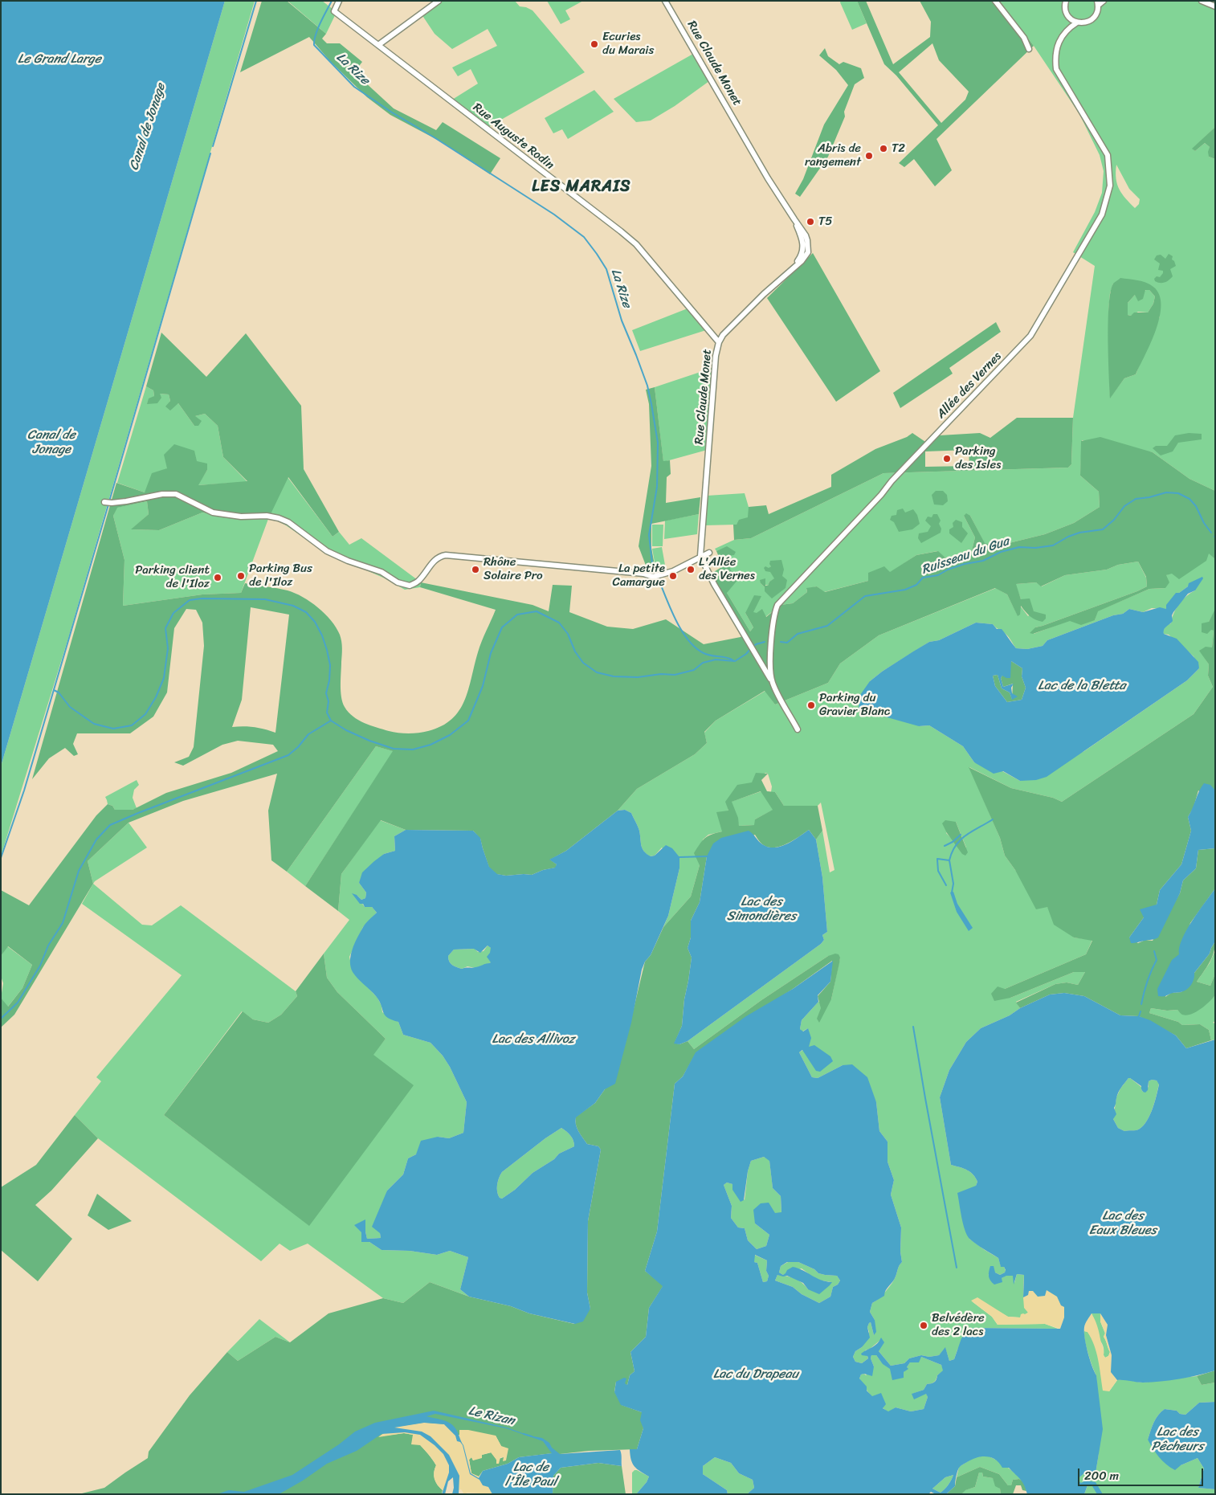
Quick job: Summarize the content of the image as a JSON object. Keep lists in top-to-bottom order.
{
  "streets": {
    "street": ["Rue Claude Monet", "Rue Auguste Rodin", "Allée des Vernes"]
  },
  "crossings": [
    ["Rue Claude Monet", "Rue Auguste Rodin"]
  ],
  "districts": ["LES MARAIS"],
  "water": [
    "Le Grand Large",
    "La Rize",
    "Canal de Jonage",
    "Ruisseau du Gua",
    "Lac de la Bletta",
    "Lac des Simondières",
    "Lac des Allivoz",
    "Lac des Eaux Bleues",
    "Lac du Drapeau",
    "Le Rizan",
    "Lac des Pêcheurs",
    "Lac de l'Île Paul"
  ],
  "places": [
    "Ecuries du Marais",
    "T2",
    "Abris de rangement",
    "T5",
    "Parking des Isles",
    "Rhône Solaire Pro",
    "L'Allée des Vernes",
    "Parking Bus de l'Iloz",
    "La petite Camargue",
    "Parking client de l'Iloz",
    "Parking du Gravier Blanc",
    "Belvédère des 2 lacs"
  ],
  "scale_bar": "200 m"
}
